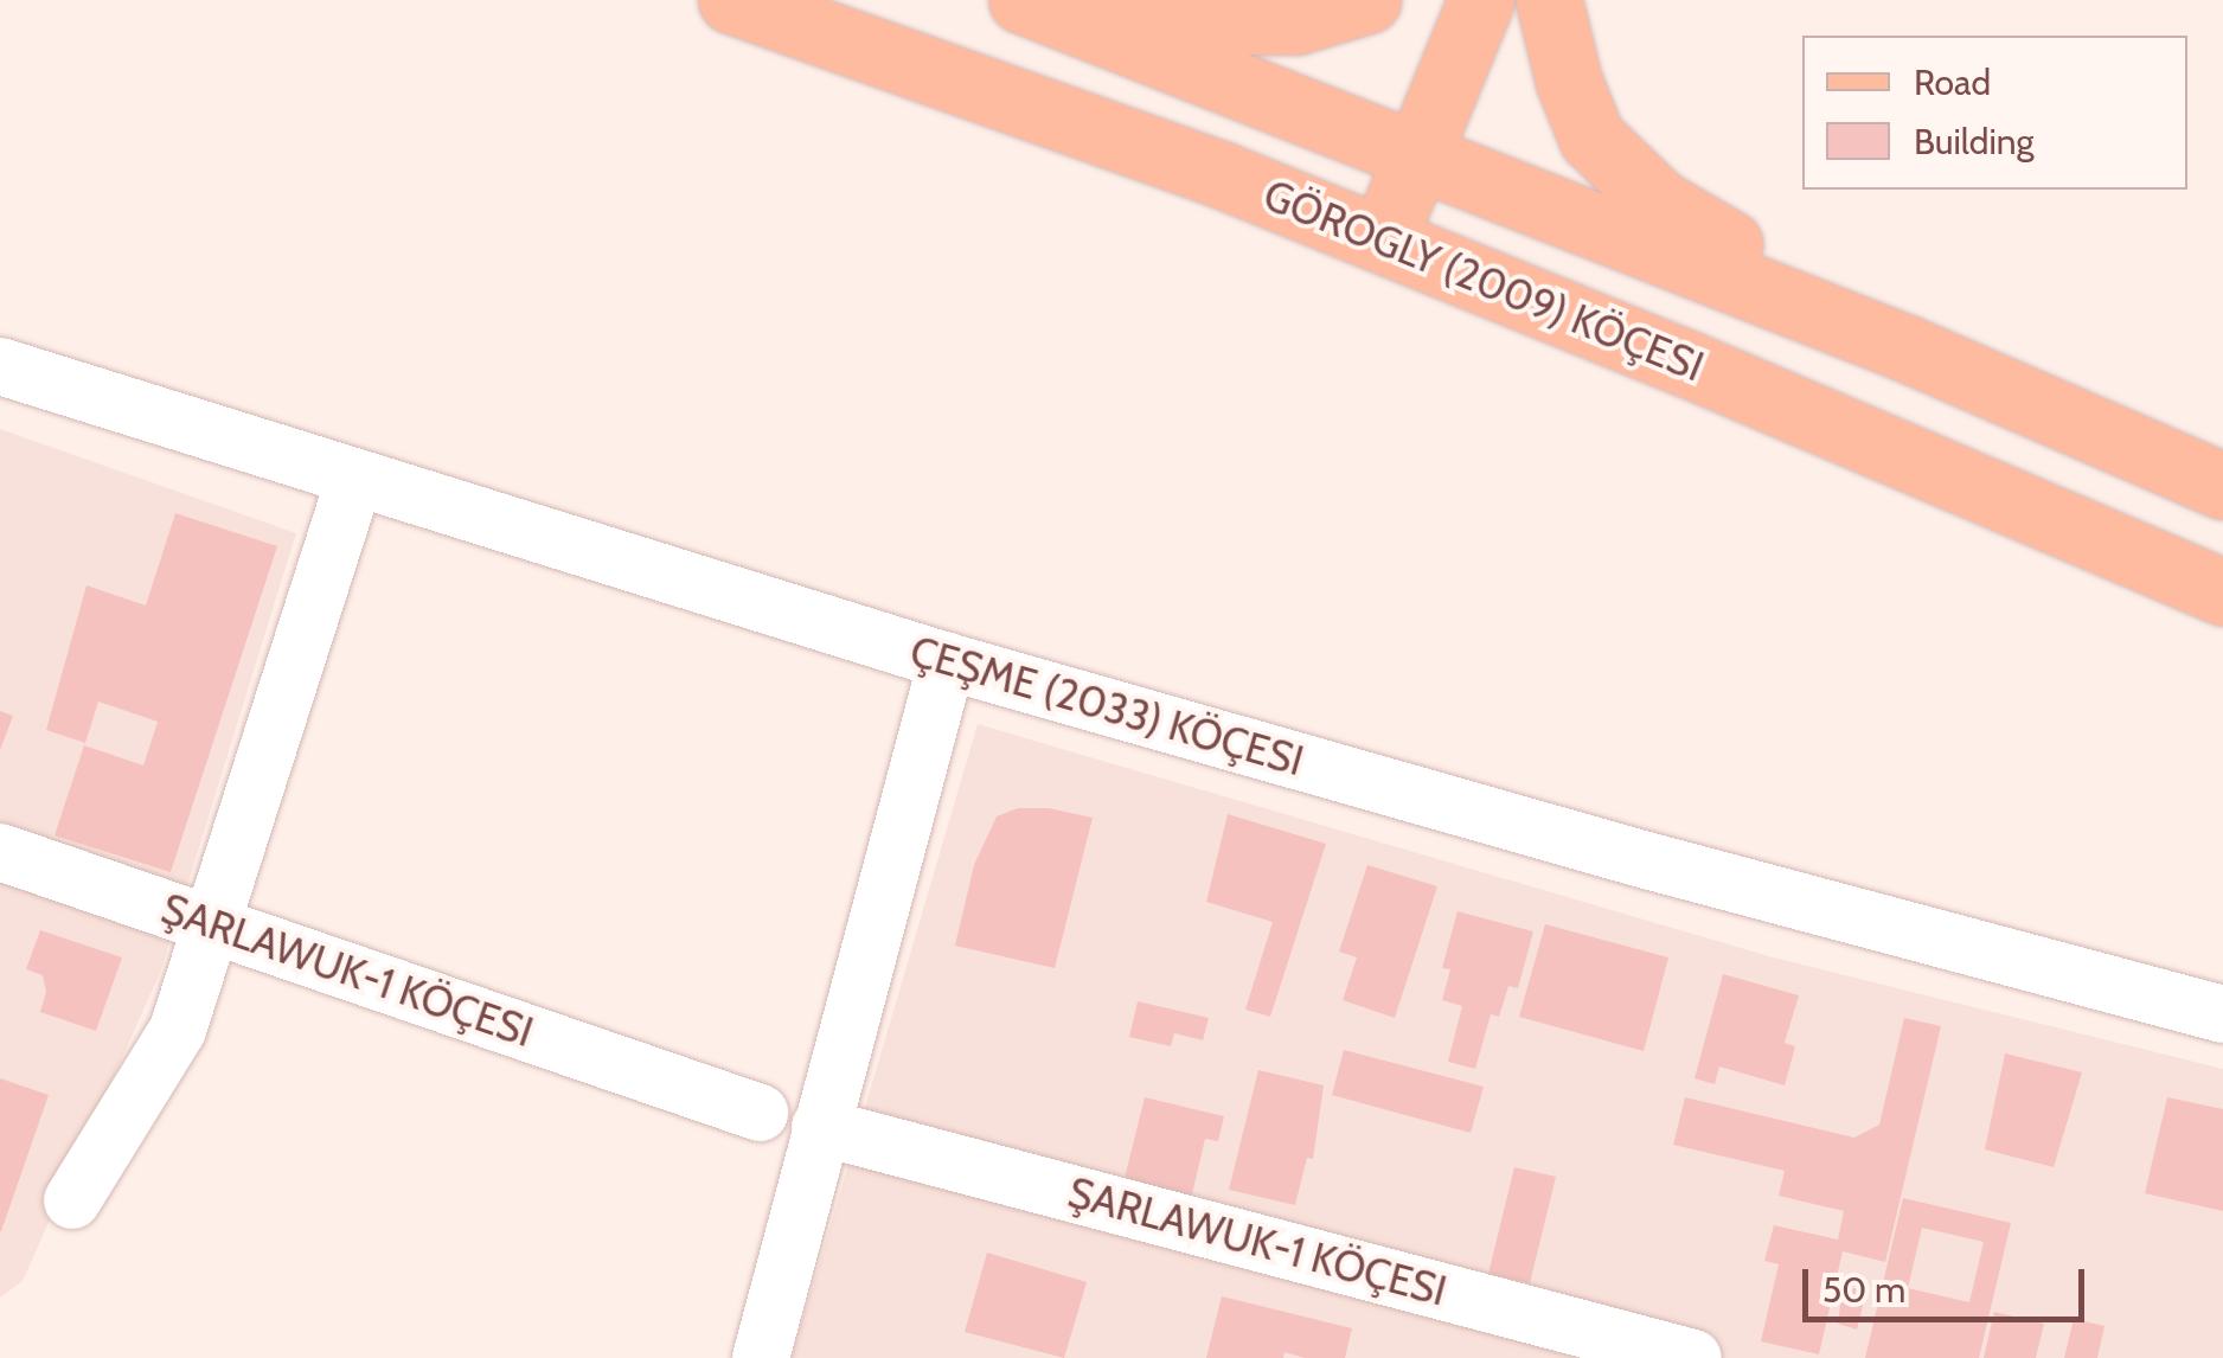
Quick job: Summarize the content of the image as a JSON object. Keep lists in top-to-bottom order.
{
  "streets": {
    "main road": ["GÖROGLY (2009) KÖÇESI"],
    "street": ["ÇEŞME (2033) KÖÇESI", "ŞARLAWUK-1 KÖÇESI"]
  },
  "legend": ["Road", "Building"],
  "scale_bar": "50 m"
}
